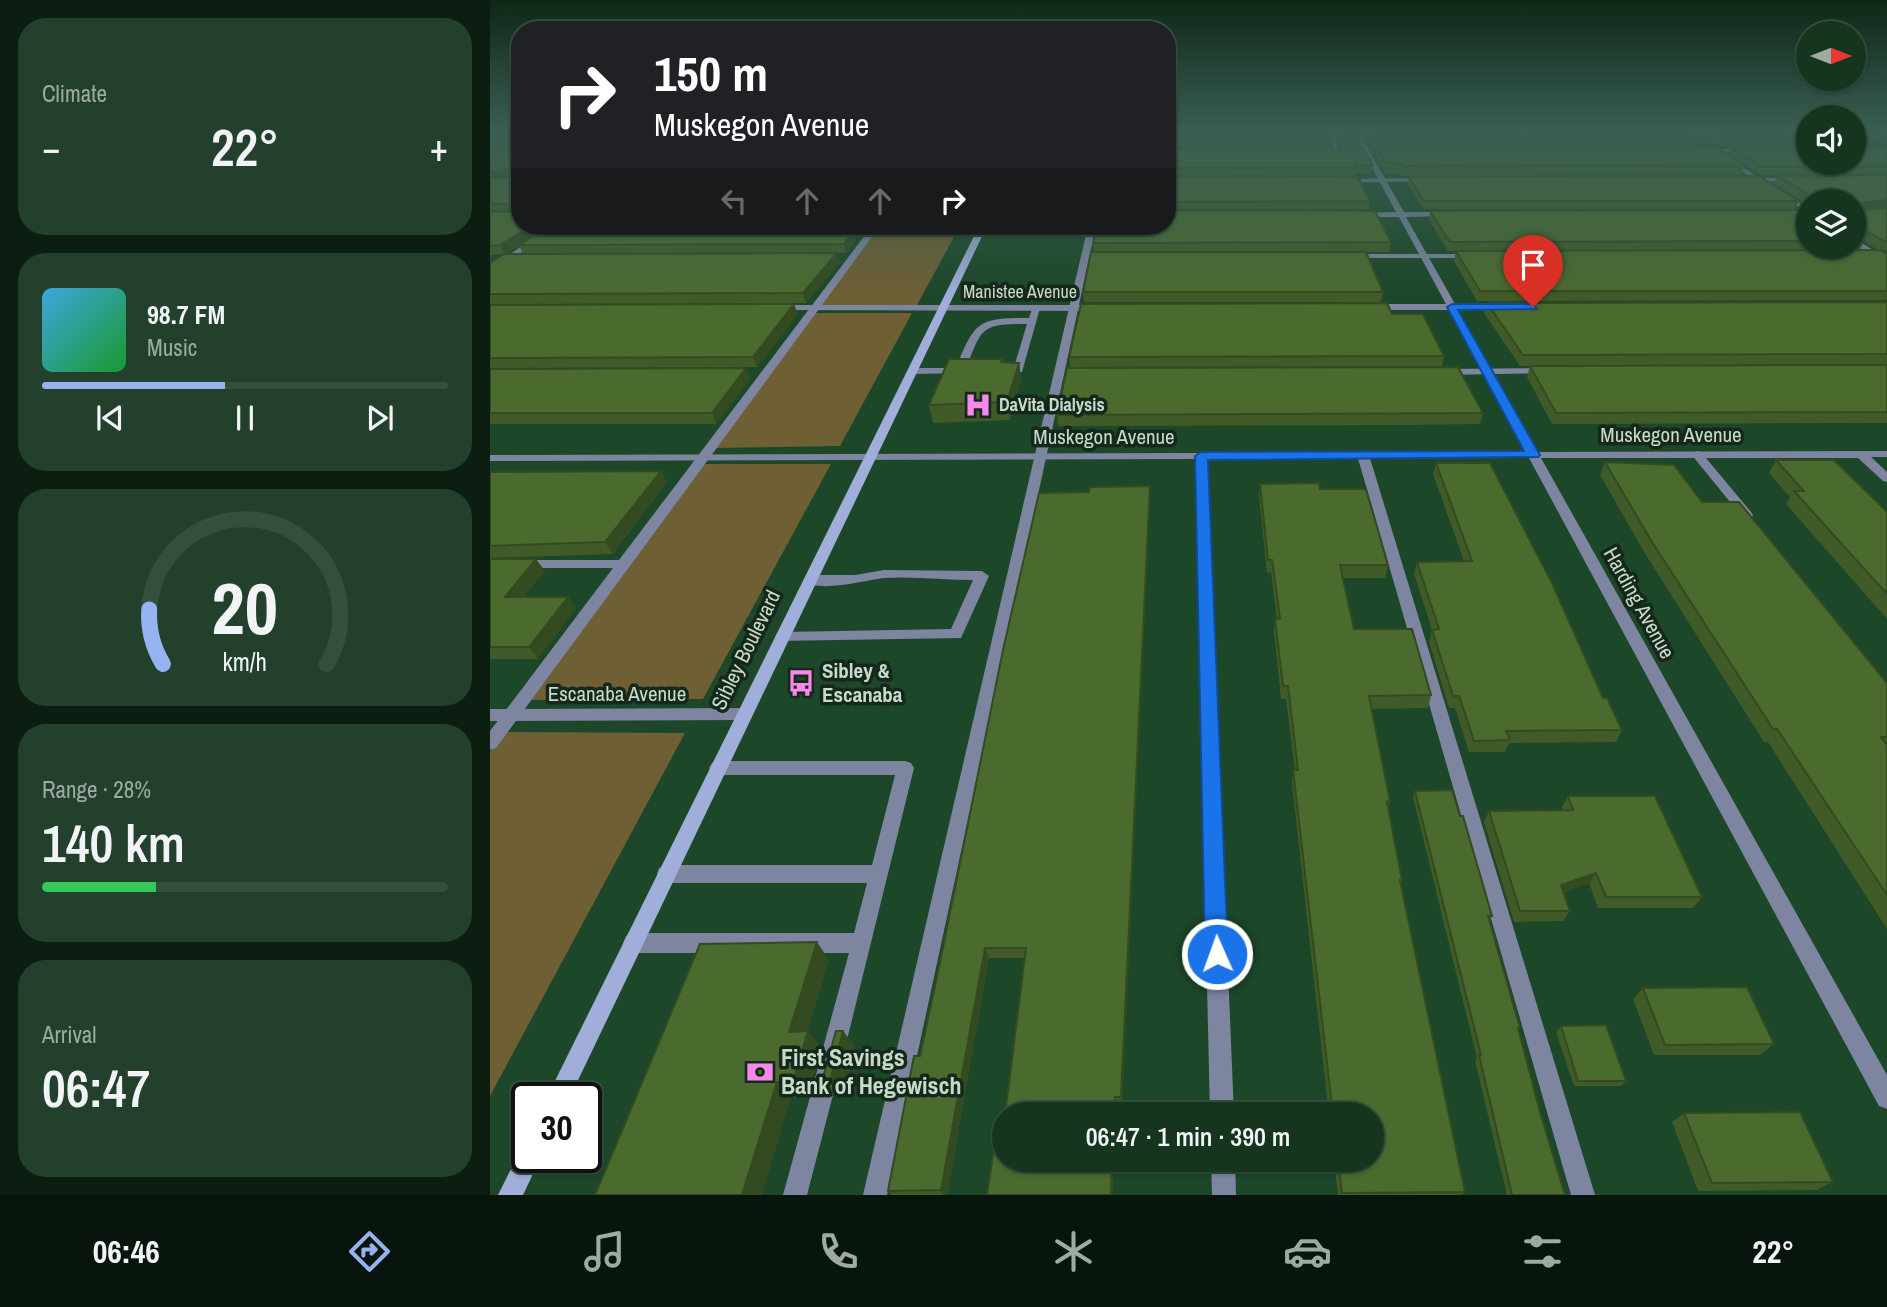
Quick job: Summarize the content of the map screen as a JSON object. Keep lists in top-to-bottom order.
{
  "streets": {
    "main road": ["Sibley Boulevard"],
    "street": [
      "Manistee Avenue",
      "Muskegon Avenue",
      "Harding Avenue",
      "Escanaba Avenue"
    ]
  },
  "crossings": [
    ["Manistee Avenue", "Sibley Boulevard"],
    ["Muskegon Avenue", "Harding Avenue"],
    ["Muskegon Avenue", "Sibley Boulevard"],
    ["Sibley Boulevard", "Escanaba Avenue"]
  ],
  "places": {
    "hospital": ["DaVita Dialysis"],
    "bus stop": ["Sibley & Escanaba"],
    "bank": ["First Savings Bank of Hegewisch"]
  },
  "north": "right",
  "page": {
    "tile": [
      "Climate",
      ["Range · 28%", "140 km"],
      ["Arrival", "06:47"]
    ],
    "turn": ["150 m", "Muskegon Avenue"],
    "heat": ["−", "22°", "+"],
    "song": ["98.7 FM", "Music"],
    "limit": "30",
    "trip": "06:47 · 1 min · 390 m",
    "tabs": ["06:46", "22°"],
    "gauge": ["20", "km/h"]
  }
}
